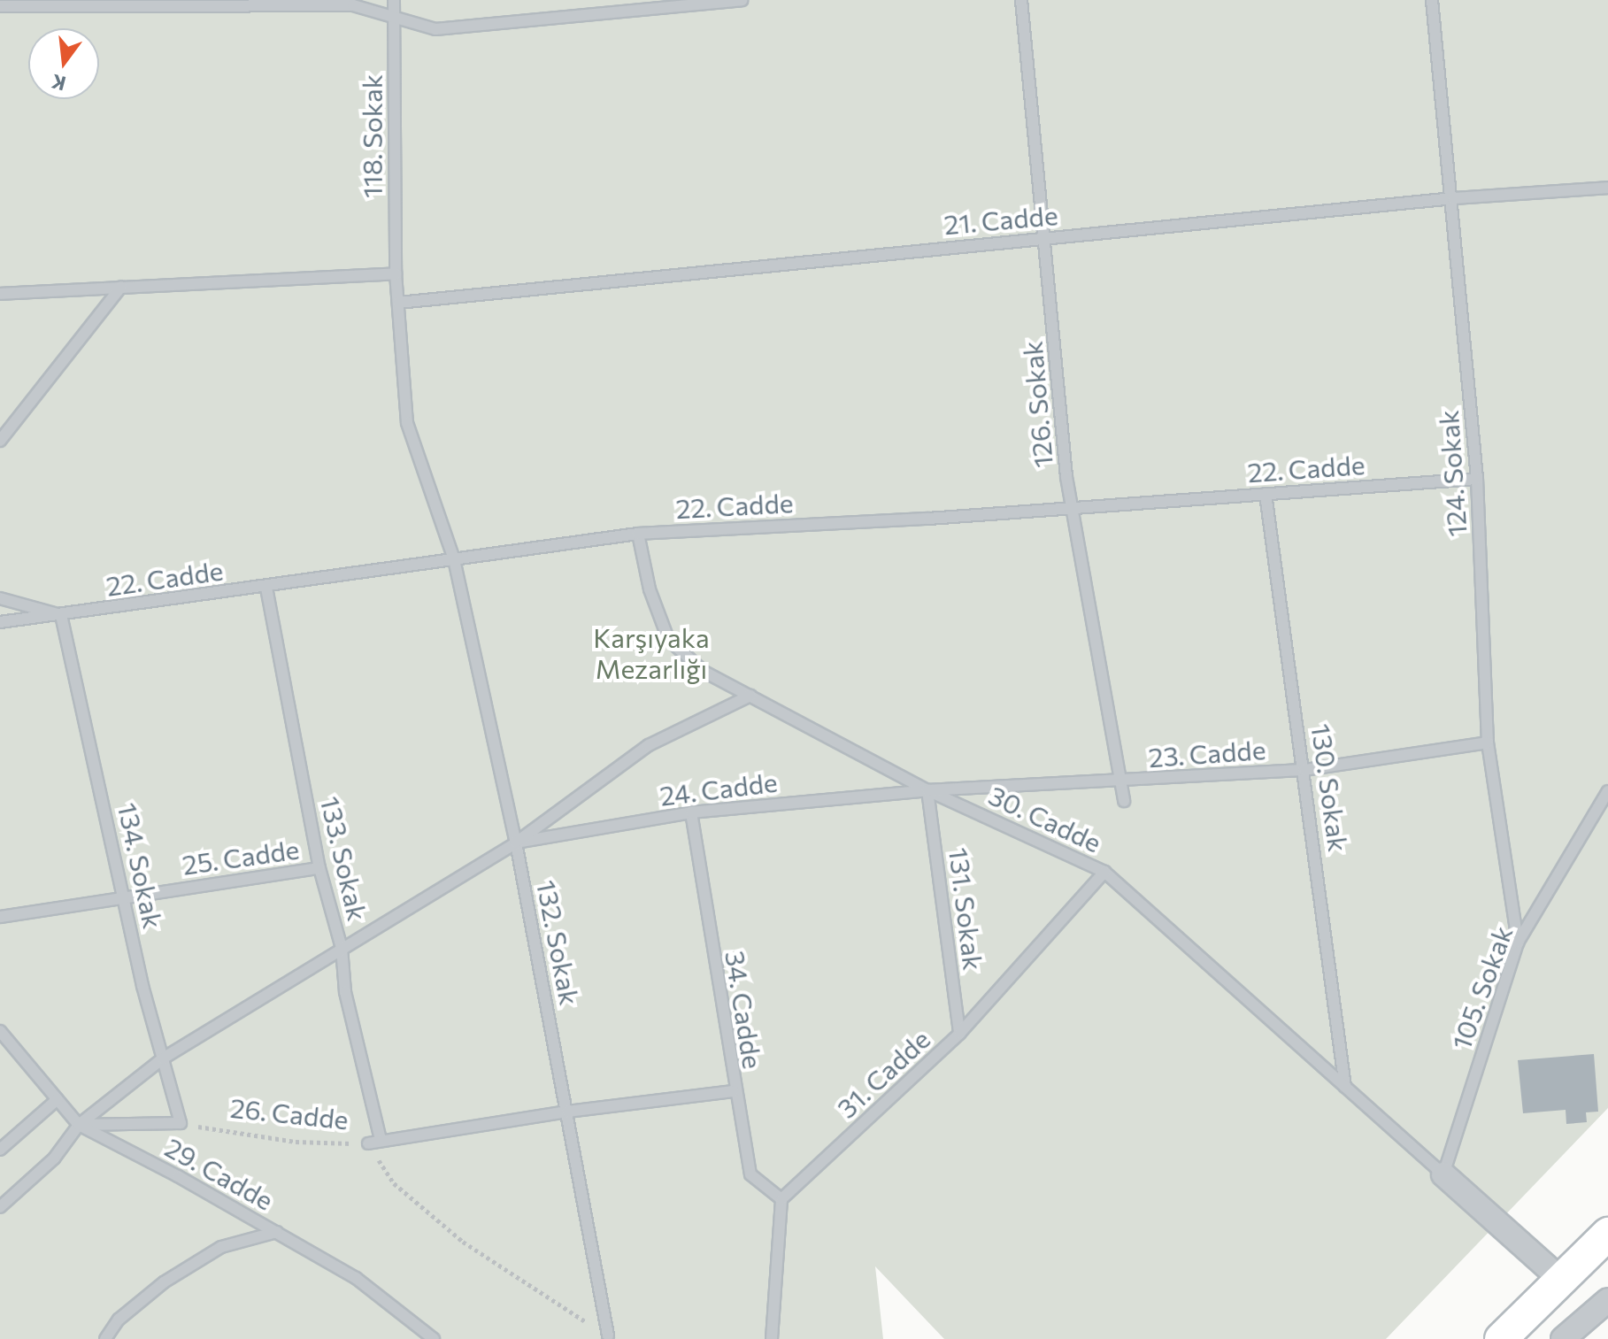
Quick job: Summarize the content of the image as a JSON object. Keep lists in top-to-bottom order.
{
  "streets": {
    "lane": [
      "118. Sokak",
      "21. Cadde",
      "126. Sokak",
      "22. Cadde",
      "124. Sokak",
      "23. Cadde",
      "130. Sokak",
      "24. Cadde",
      "30. Cadde",
      "25. Cadde",
      "133. Sokak",
      "134. Sokak",
      "131. Sokak",
      "132. Sokak",
      "105. Sokak",
      "34. Cadde",
      "31. Cadde",
      "26. Cadde",
      "29. Cadde"
    ]
  },
  "crossings": [
    ["118. Sokak", "21. Cadde"],
    ["118. Sokak", "132. Sokak"],
    ["21. Cadde", "126. Sokak"],
    ["21. Cadde", "124. Sokak"],
    ["21. Cadde", "132. Sokak"],
    ["126. Sokak", "22. Cadde"],
    ["126. Sokak", "23. Cadde"],
    ["22. Cadde", "124. Sokak"],
    ["22. Cadde", "130. Sokak"],
    ["22. Cadde", "30. Cadde"],
    ["22. Cadde", "133. Sokak"],
    ["22. Cadde", "134. Sokak"],
    ["22. Cadde", "132. Sokak"],
    ["124. Sokak", "23. Cadde"],
    ["124. Sokak", "105. Sokak"],
    ["23. Cadde", "130. Sokak"],
    ["23. Cadde", "24. Cadde"],
    ["23. Cadde", "30. Cadde"],
    ["23. Cadde", "131. Sokak"],
    ["130. Sokak", "30. Cadde"],
    ["24. Cadde", "30. Cadde"],
    ["24. Cadde", "131. Sokak"],
    ["24. Cadde", "132. Sokak"],
    ["24. Cadde", "34. Cadde"],
    ["30. Cadde", "131. Sokak"],
    ["30. Cadde", "105. Sokak"],
    ["30. Cadde", "31. Cadde"],
    ["25. Cadde", "133. Sokak"],
    ["25. Cadde", "134. Sokak"],
    ["133. Sokak", "26. Cadde"],
    ["134. Sokak", "26. Cadde"],
    ["131. Sokak", "31. Cadde"],
    ["132. Sokak", "26. Cadde"],
    ["34. Cadde", "31. Cadde"],
    ["34. Cadde", "26. Cadde"]
  ],
  "parks": ["Karşıyaka Mezarlığı"],
  "north": "bottom"
}
